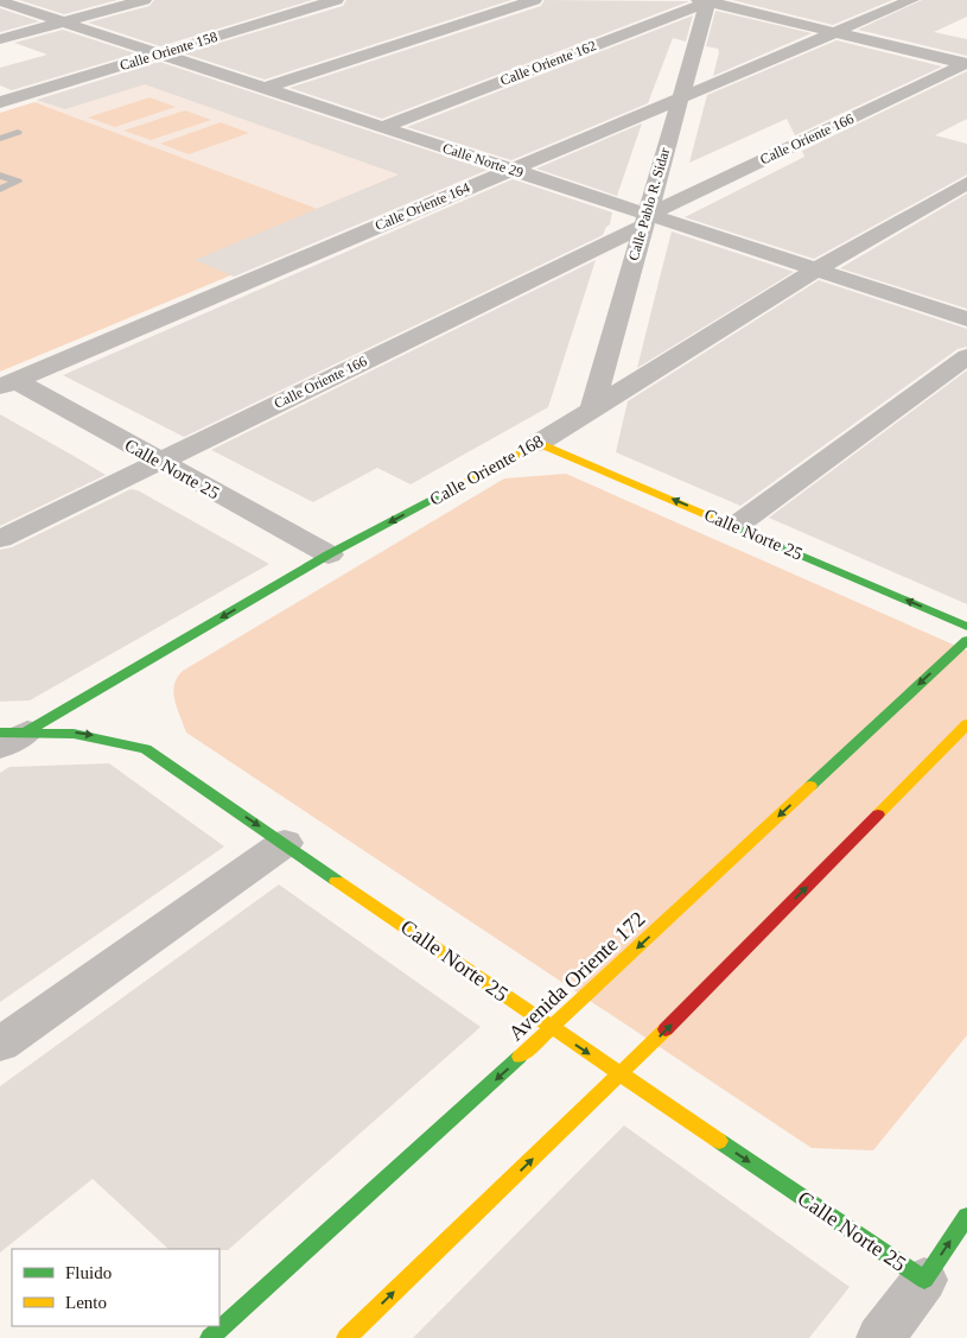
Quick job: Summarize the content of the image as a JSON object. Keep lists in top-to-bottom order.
{
  "streets": {
    "street": [
      "Calle Oriente 158",
      "Calle Oriente 162",
      "Calle Oriente 166",
      "Calle Norte 29",
      "Calle Pablo R. Sidar",
      "Calle Oriente 164",
      "Calle Norte 25",
      "Calle Oriente 168",
      "Avenida Oriente 172"
    ]
  },
  "crossings": [
    ["Calle Oriente 158", "Calle Norte 29"],
    ["Calle Oriente 162", "Calle Norte 29"],
    ["Calle Oriente 162", "Calle Pablo R. Sidar"],
    ["Calle Oriente 166", "Calle Norte 29"],
    ["Calle Oriente 166", "Calle Pablo R. Sidar"],
    ["Calle Oriente 166", "Calle Norte 25"],
    ["Calle Norte 29", "Calle Pablo R. Sidar"],
    ["Calle Norte 29", "Calle Oriente 164"],
    ["Calle Norte 29", "Calle Oriente 168"],
    ["Calle Pablo R. Sidar", "Calle Oriente 164"],
    ["Calle Pablo R. Sidar", "Calle Oriente 168"],
    ["Calle Oriente 164", "Calle Norte 25"],
    ["Calle Norte 25", "Calle Oriente 168"],
    ["Calle Norte 25", "Avenida Oriente 172"]
  ],
  "one_way": ["Calle Oriente 168"],
  "legend": ["Fluido", "Lento"]
}
